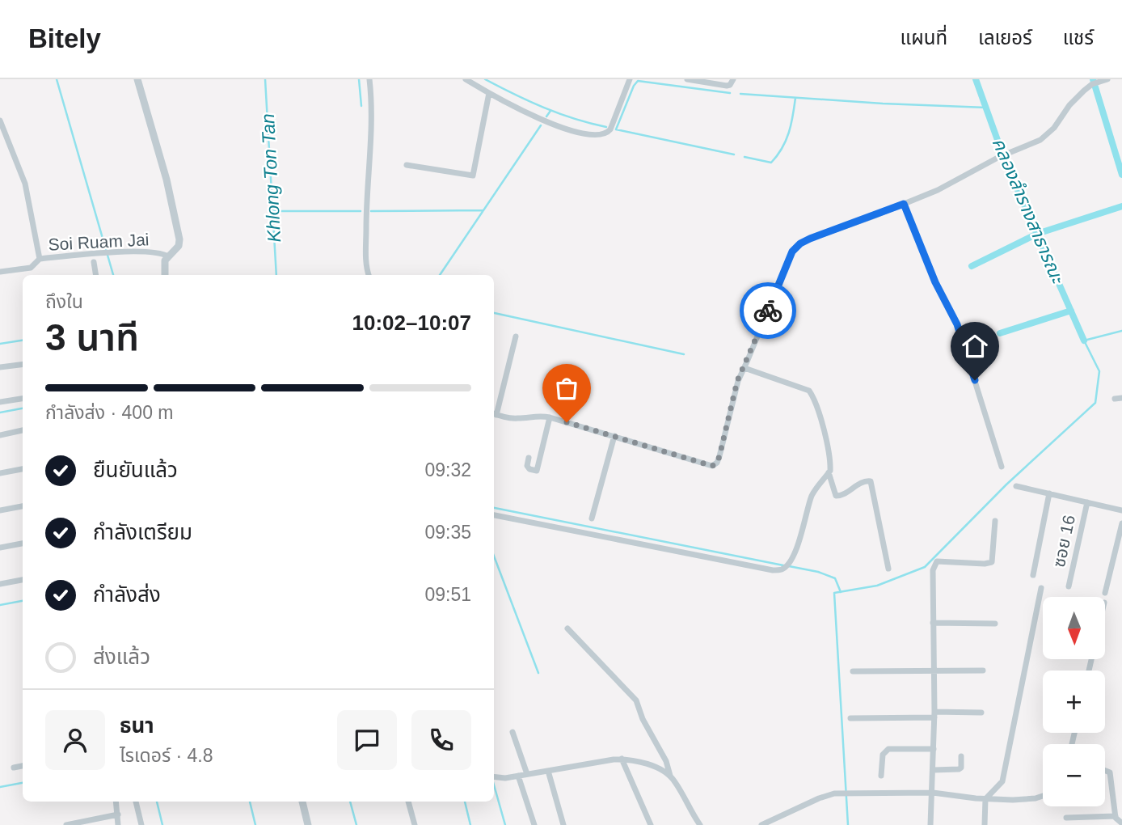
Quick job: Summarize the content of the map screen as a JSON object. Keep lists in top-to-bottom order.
{
  "streets": {
    "street": ["Soi Ruam Jai", "ซอย 16"]
  },
  "water": ["Khlong Ton Tan", "คลองลำรางสาธารณะ"],
  "north": "bottom",
  "page": {
    "header": "Bitely",
    "nav": ["แผนที่", "เลเยอร์", "แชร์"],
    "heading": ["3 นาที", "ถึงใน", "10:02–10:07"],
    "panel": ["ธนา", "ไรเดอร์ · 4.8"],
    "bar": "กำลังส่ง · 400 m",
    "list": [
      ["ยืนยันแล้ว", "09:32"],
      ["กำลังเตรียม", "09:35"],
      ["กำลังส่ง", "09:51"],
      "ส่งแล้ว"
    ],
    "map_buttons": ["+", "−"]
  }
}
